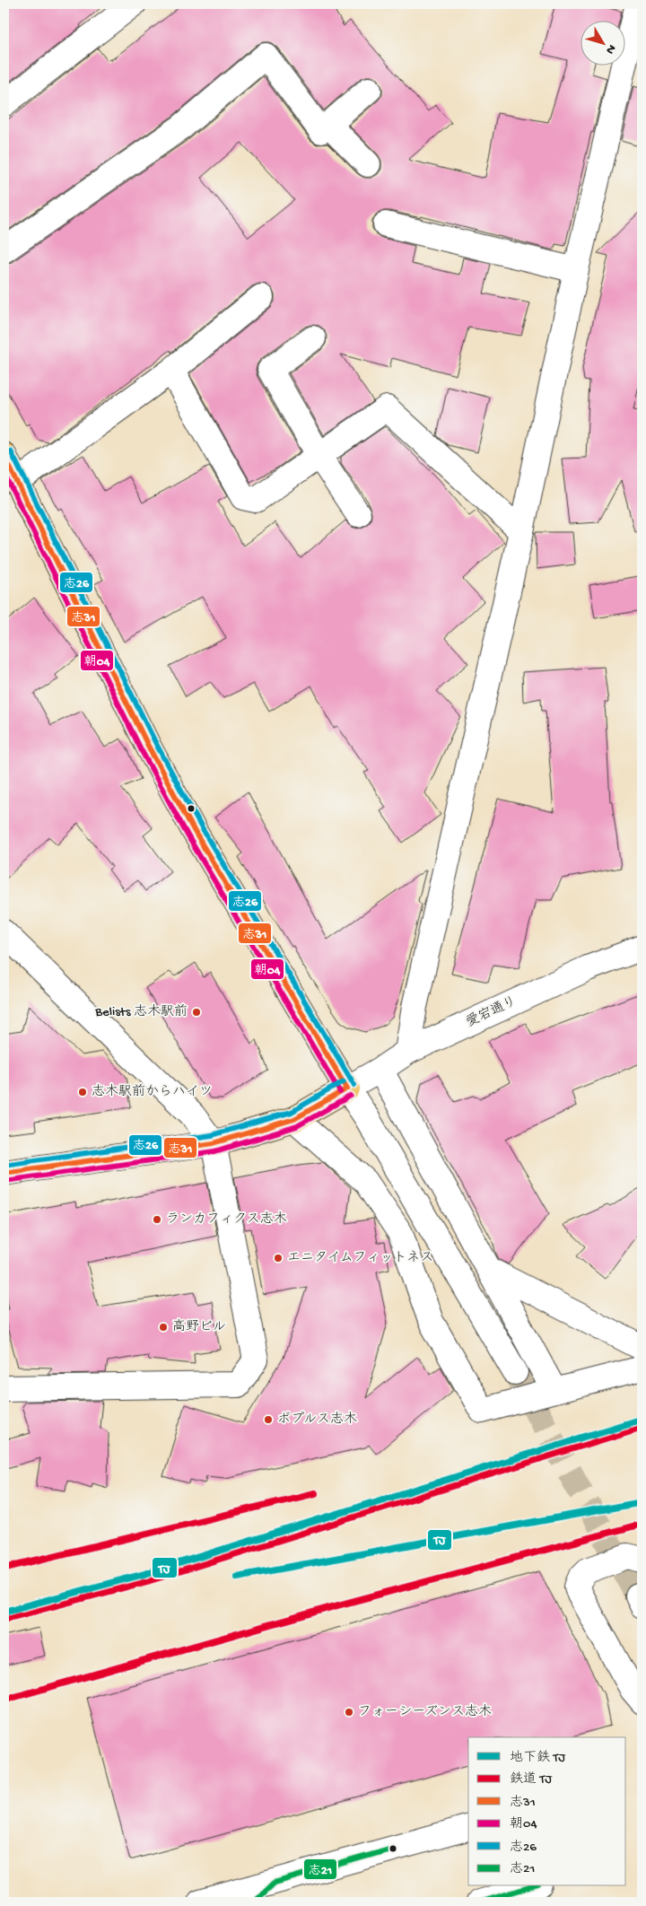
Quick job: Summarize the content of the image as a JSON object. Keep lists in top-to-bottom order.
{
  "streets": {
    "street": ["愛宕通り"]
  },
  "places": [
    "Belists 志木駅前",
    "志木駅前からハイツ",
    "ランカフィクス志木",
    "エニタイムフィットネス",
    "高野ビル",
    "ポプルス志木",
    "フォーシーズンス志木"
  ],
  "lines": [
    "transit line 志26",
    "transit line 志31",
    "transit line 朝04",
    "metro line TJ",
    "rail line TJ",
    "transit line 志21"
  ],
  "legend": [
    "地下鉄 TJ",
    "鉄道 TJ",
    "志31",
    "朝04",
    "志26",
    "志21"
  ],
  "north": "bottom right"
}
